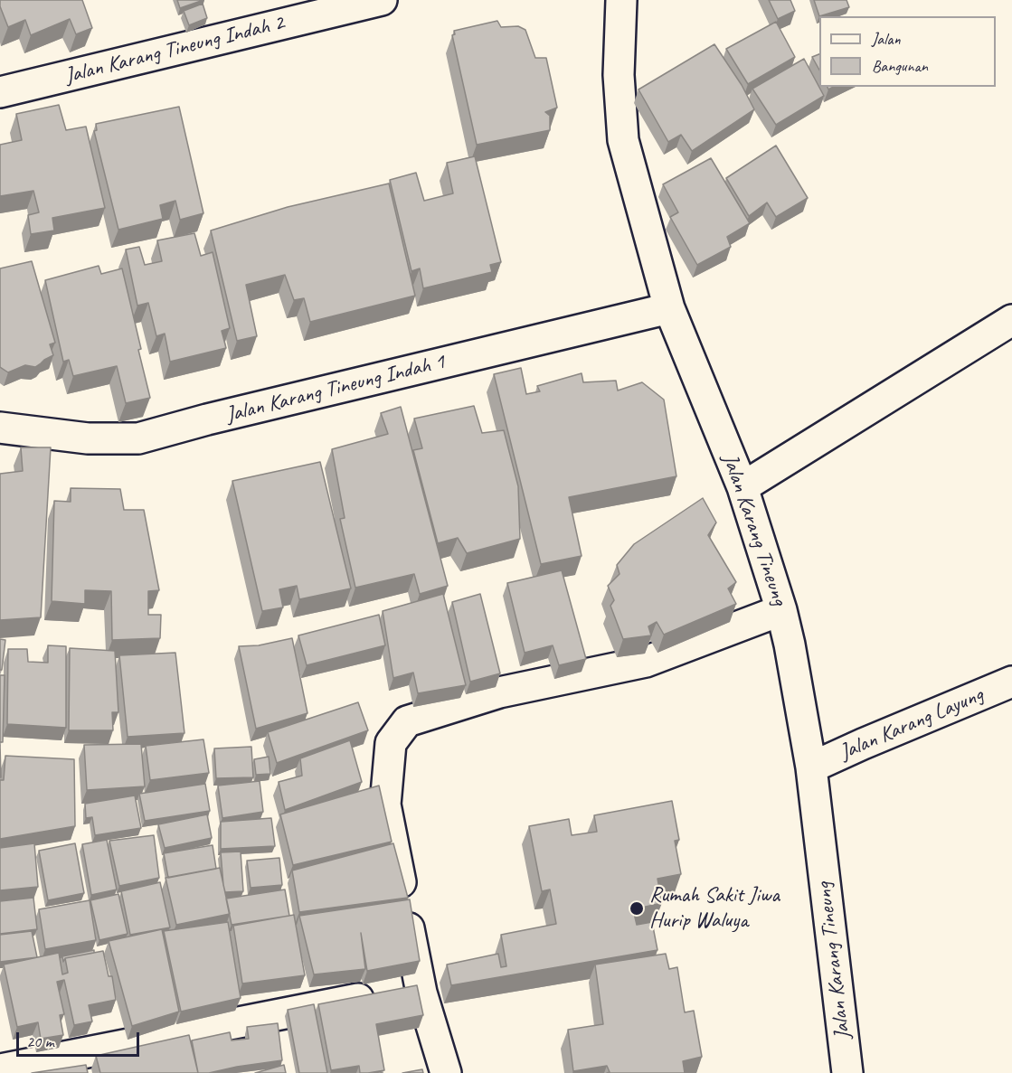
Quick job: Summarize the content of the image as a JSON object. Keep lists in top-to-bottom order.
{
  "streets": {
    "street": [
      "Jalan Karang Tineung Indah 2",
      "Jalan Karang Tineung Indah 1",
      "Jalan Karang Tineung",
      "Jalan Karang Layung"
    ]
  },
  "crossings": [
    ["Jalan Karang Tineung Indah 1", "Jalan Karang Tineung"],
    ["Jalan Karang Tineung", "Jalan Karang Layung"]
  ],
  "places": ["Rumah Sakit Jiwa Hurip Waluya"],
  "legend": ["Jalan", "Bangunan"],
  "scale_bar": "20 m"
}
